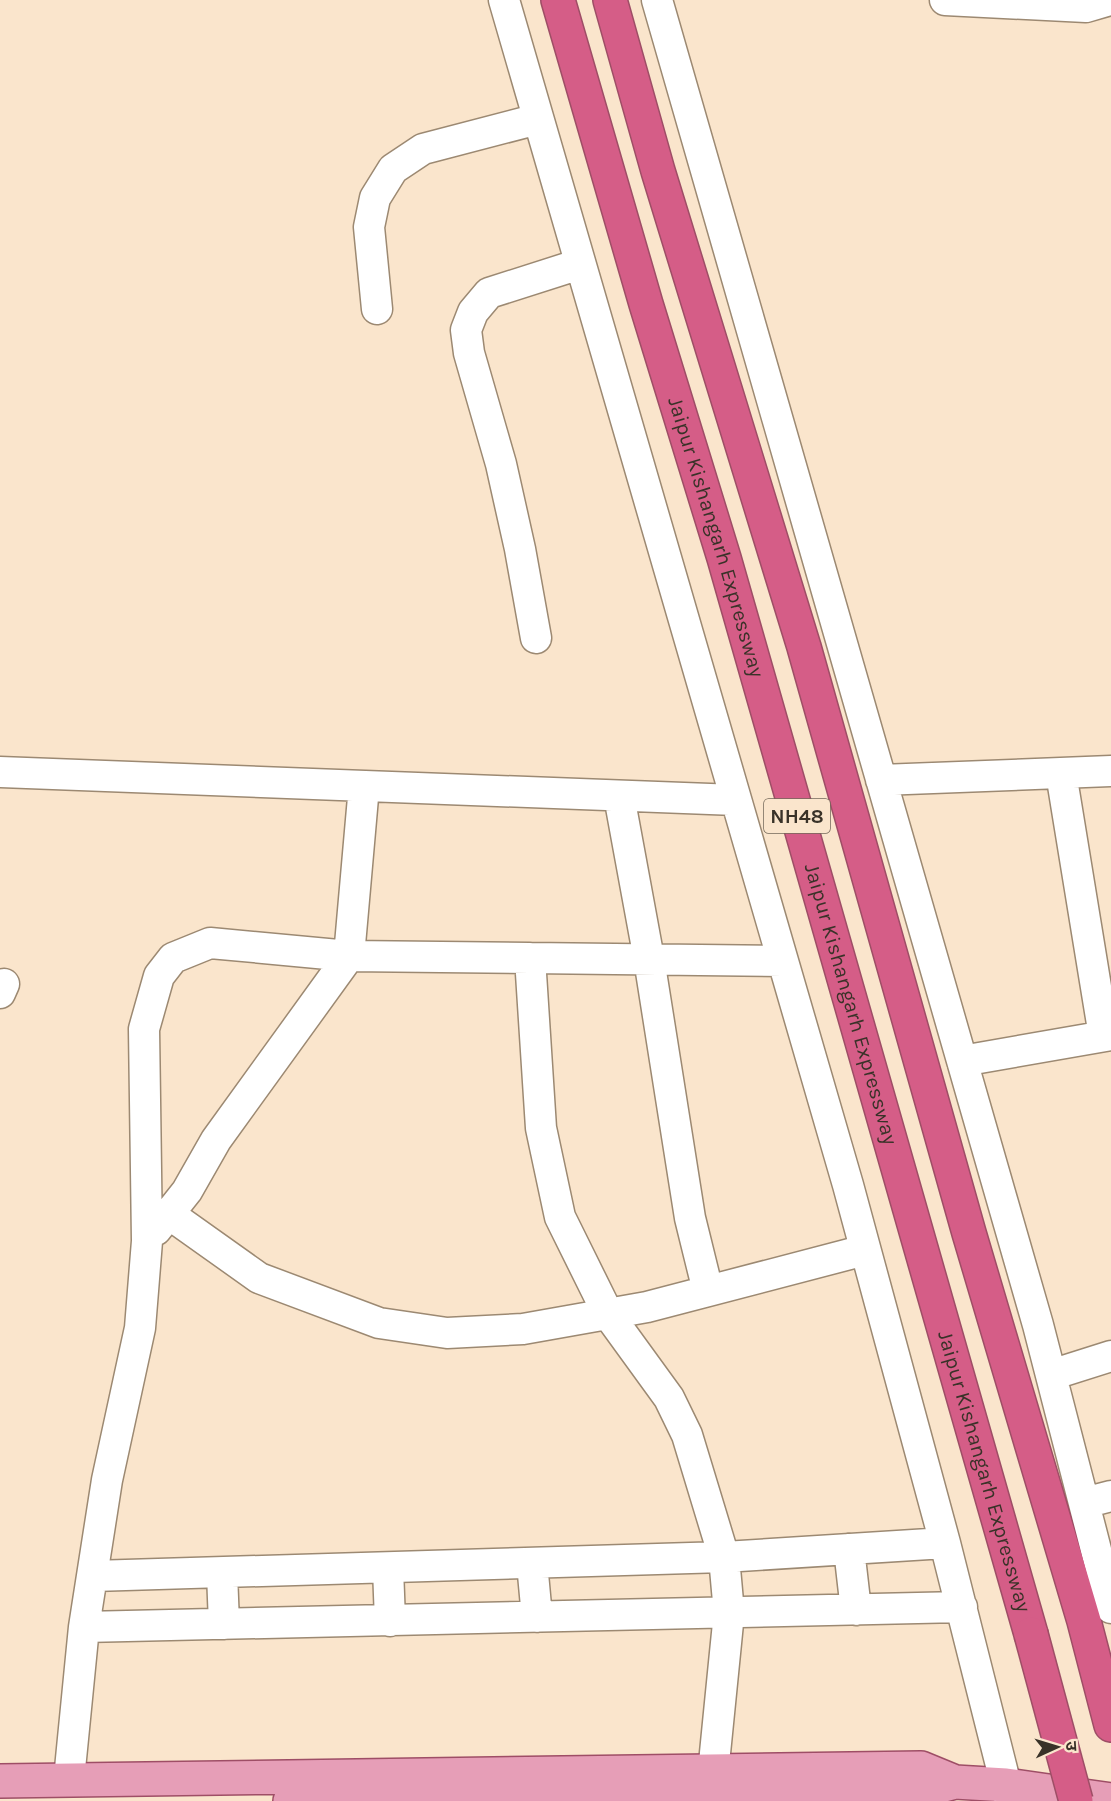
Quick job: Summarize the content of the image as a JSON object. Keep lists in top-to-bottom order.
{
  "streets": {
    "highway": ["Jaipur Kishangarh Expressway", "NH48"]
  },
  "north": "right"
}
